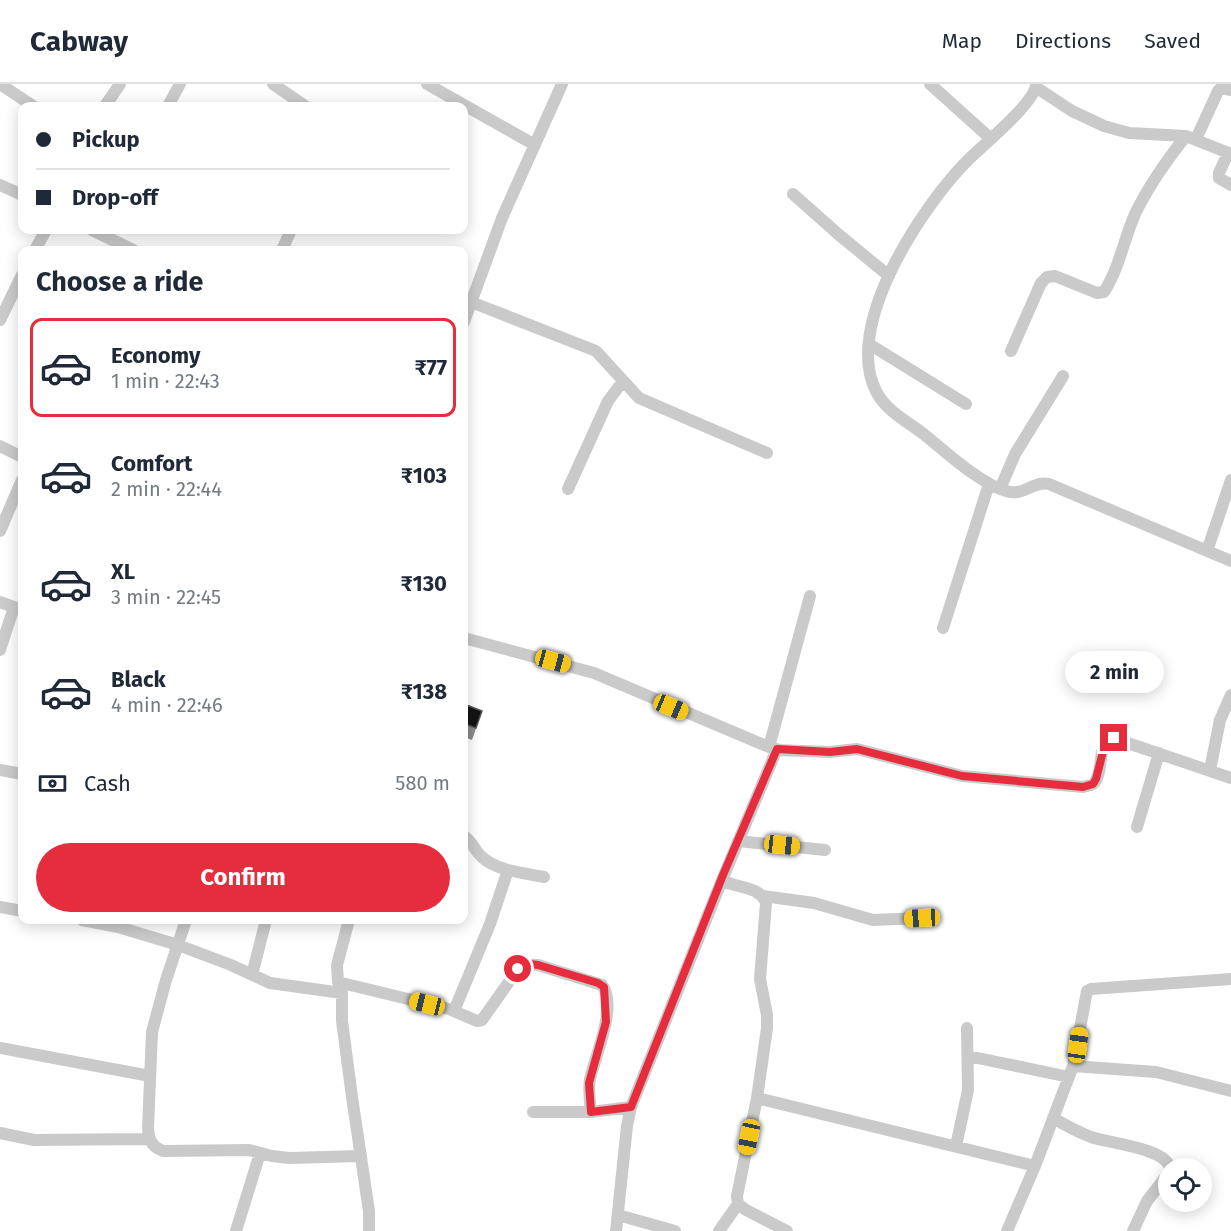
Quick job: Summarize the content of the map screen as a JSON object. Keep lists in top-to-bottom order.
{
  "page": {
    "header": "Cabway",
    "nav": ["Map", "Directions", "Saved"],
    "banner": ["Pickup", "Drop-off"],
    "heading": "Choose a ride",
    "list": [
      {
        "name": "Economy",
        "note": "1 min · 22:43",
        "value": "₹77"
      },
      {
        "name": "Comfort",
        "note": "2 min · 22:44",
        "value": "₹103"
      },
      {
        "name": "XL",
        "note": "3 min · 22:45",
        "value": "₹130"
      },
      {
        "name": "Black",
        "note": "4 min · 22:46",
        "value": "₹138"
      }
    ],
    "bubble": "2 min",
    "pay": ["Cash", "580 m"],
    "buttons": "Confirm"
  }
}
